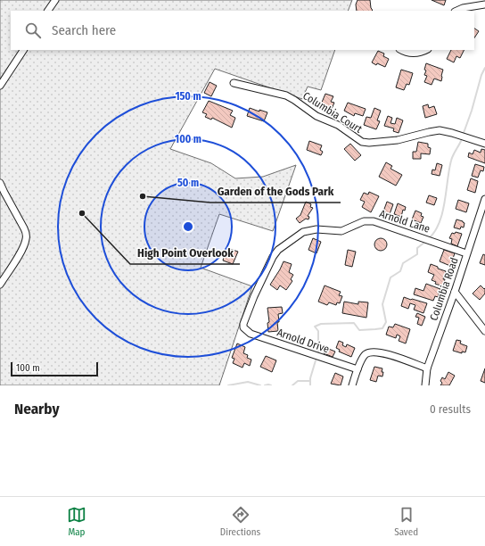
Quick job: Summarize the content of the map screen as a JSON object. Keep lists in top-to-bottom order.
{
  "streets": {
    "street": [
      "Columbia Court",
      "Arnold Lane",
      "Columbia Road",
      "Arnold Drive"
    ]
  },
  "crossings": [
    ["Arnold Lane", "Columbia Road"],
    ["Arnold Lane", "Arnold Drive"]
  ],
  "places": ["Garden of the Gods Park", "High Point Overlook"],
  "scale_bar": "100 m",
  "page": {
    "search": "Search here",
    "scale": "100 m",
    "heading": ["Nearby", "0 results"],
    "nav": ["Map", "Directions", "Saved"]
  },
  "rings": ["150 m", "100 m", "50 m"]
}
